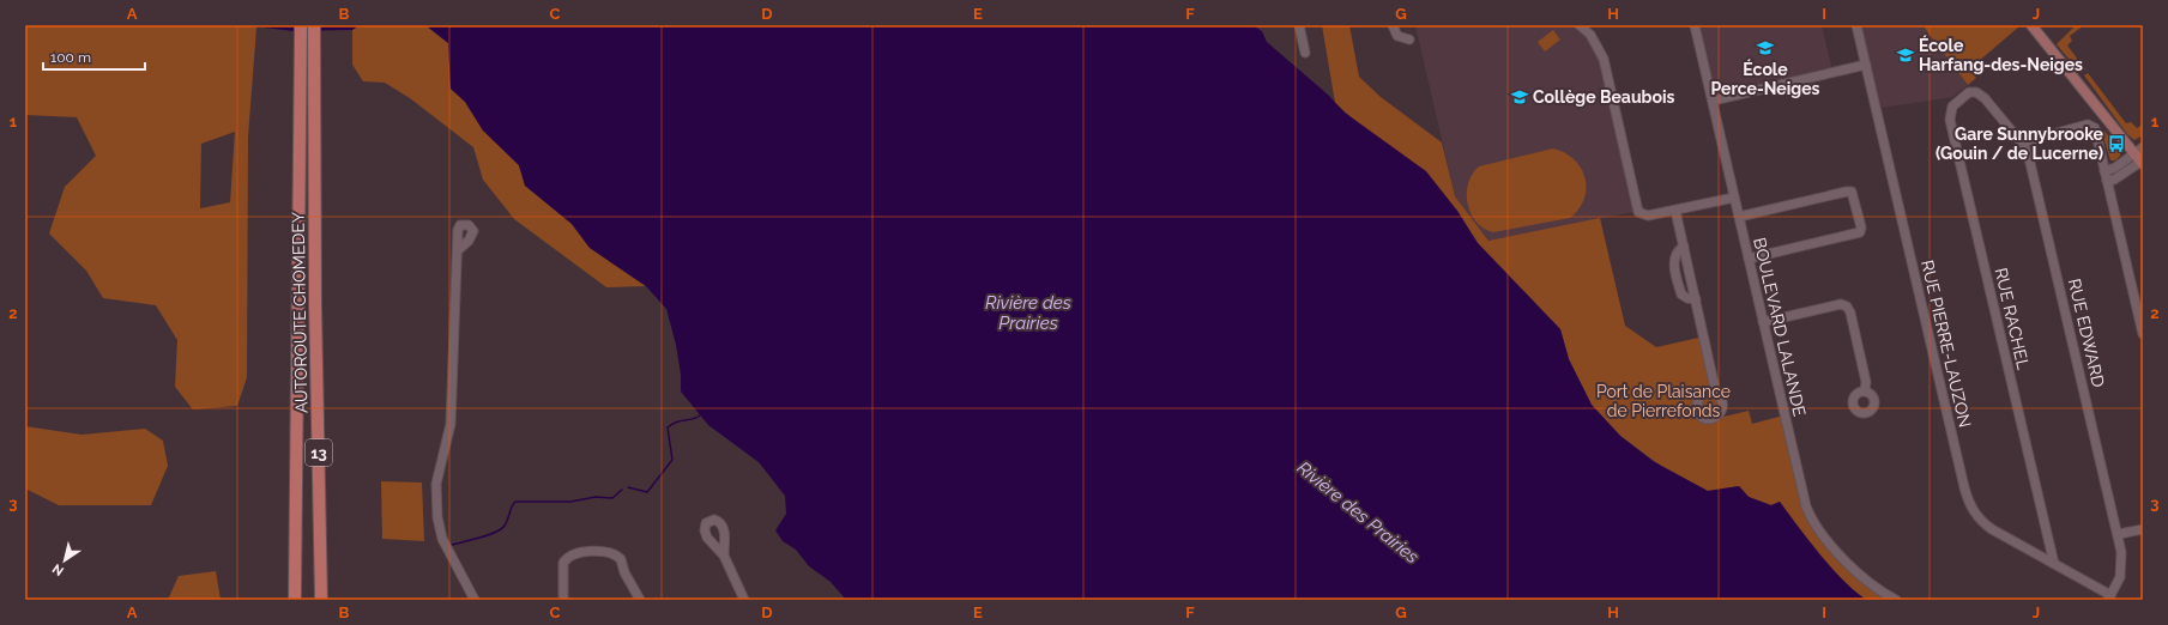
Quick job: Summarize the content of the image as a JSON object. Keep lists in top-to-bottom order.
{
  "streets": {
    "highway": ["AUTOROUTE CHOMEDEY", "13"],
    "street": [
      "RUE RACHEL",
      "BOULEVARD LALANDE",
      "RUE EDWARD",
      "RUE PIERRE-LAUZON"
    ]
  },
  "crossings": [
    ["RUE RACHEL", "RUE EDWARD"],
    ["RUE RACHEL", "RUE PIERRE-LAUZON"],
    ["RUE EDWARD", "RUE PIERRE-LAUZON"]
  ],
  "water": ["Rivière des Prairies"],
  "parks": ["Port de Plaisance de Pierrefonds"],
  "places": {
    "school or university": ["École Perce-Neiges", "École Harfang-des-Neiges", "Collège Beaubois"],
    "bus stop": ["Gare Sunnybrooke (Gouin / de Lucerne)"]
  },
  "scale_bar": "100 m",
  "north": "bottom left",
  "grid": {
    "columns": [
      "A",
      "B",
      "C",
      "D",
      "E",
      "F",
      "G",
      "H",
      "I",
      "J"
    ],
    "rows": ["1", "2", "3"]
  }
}
